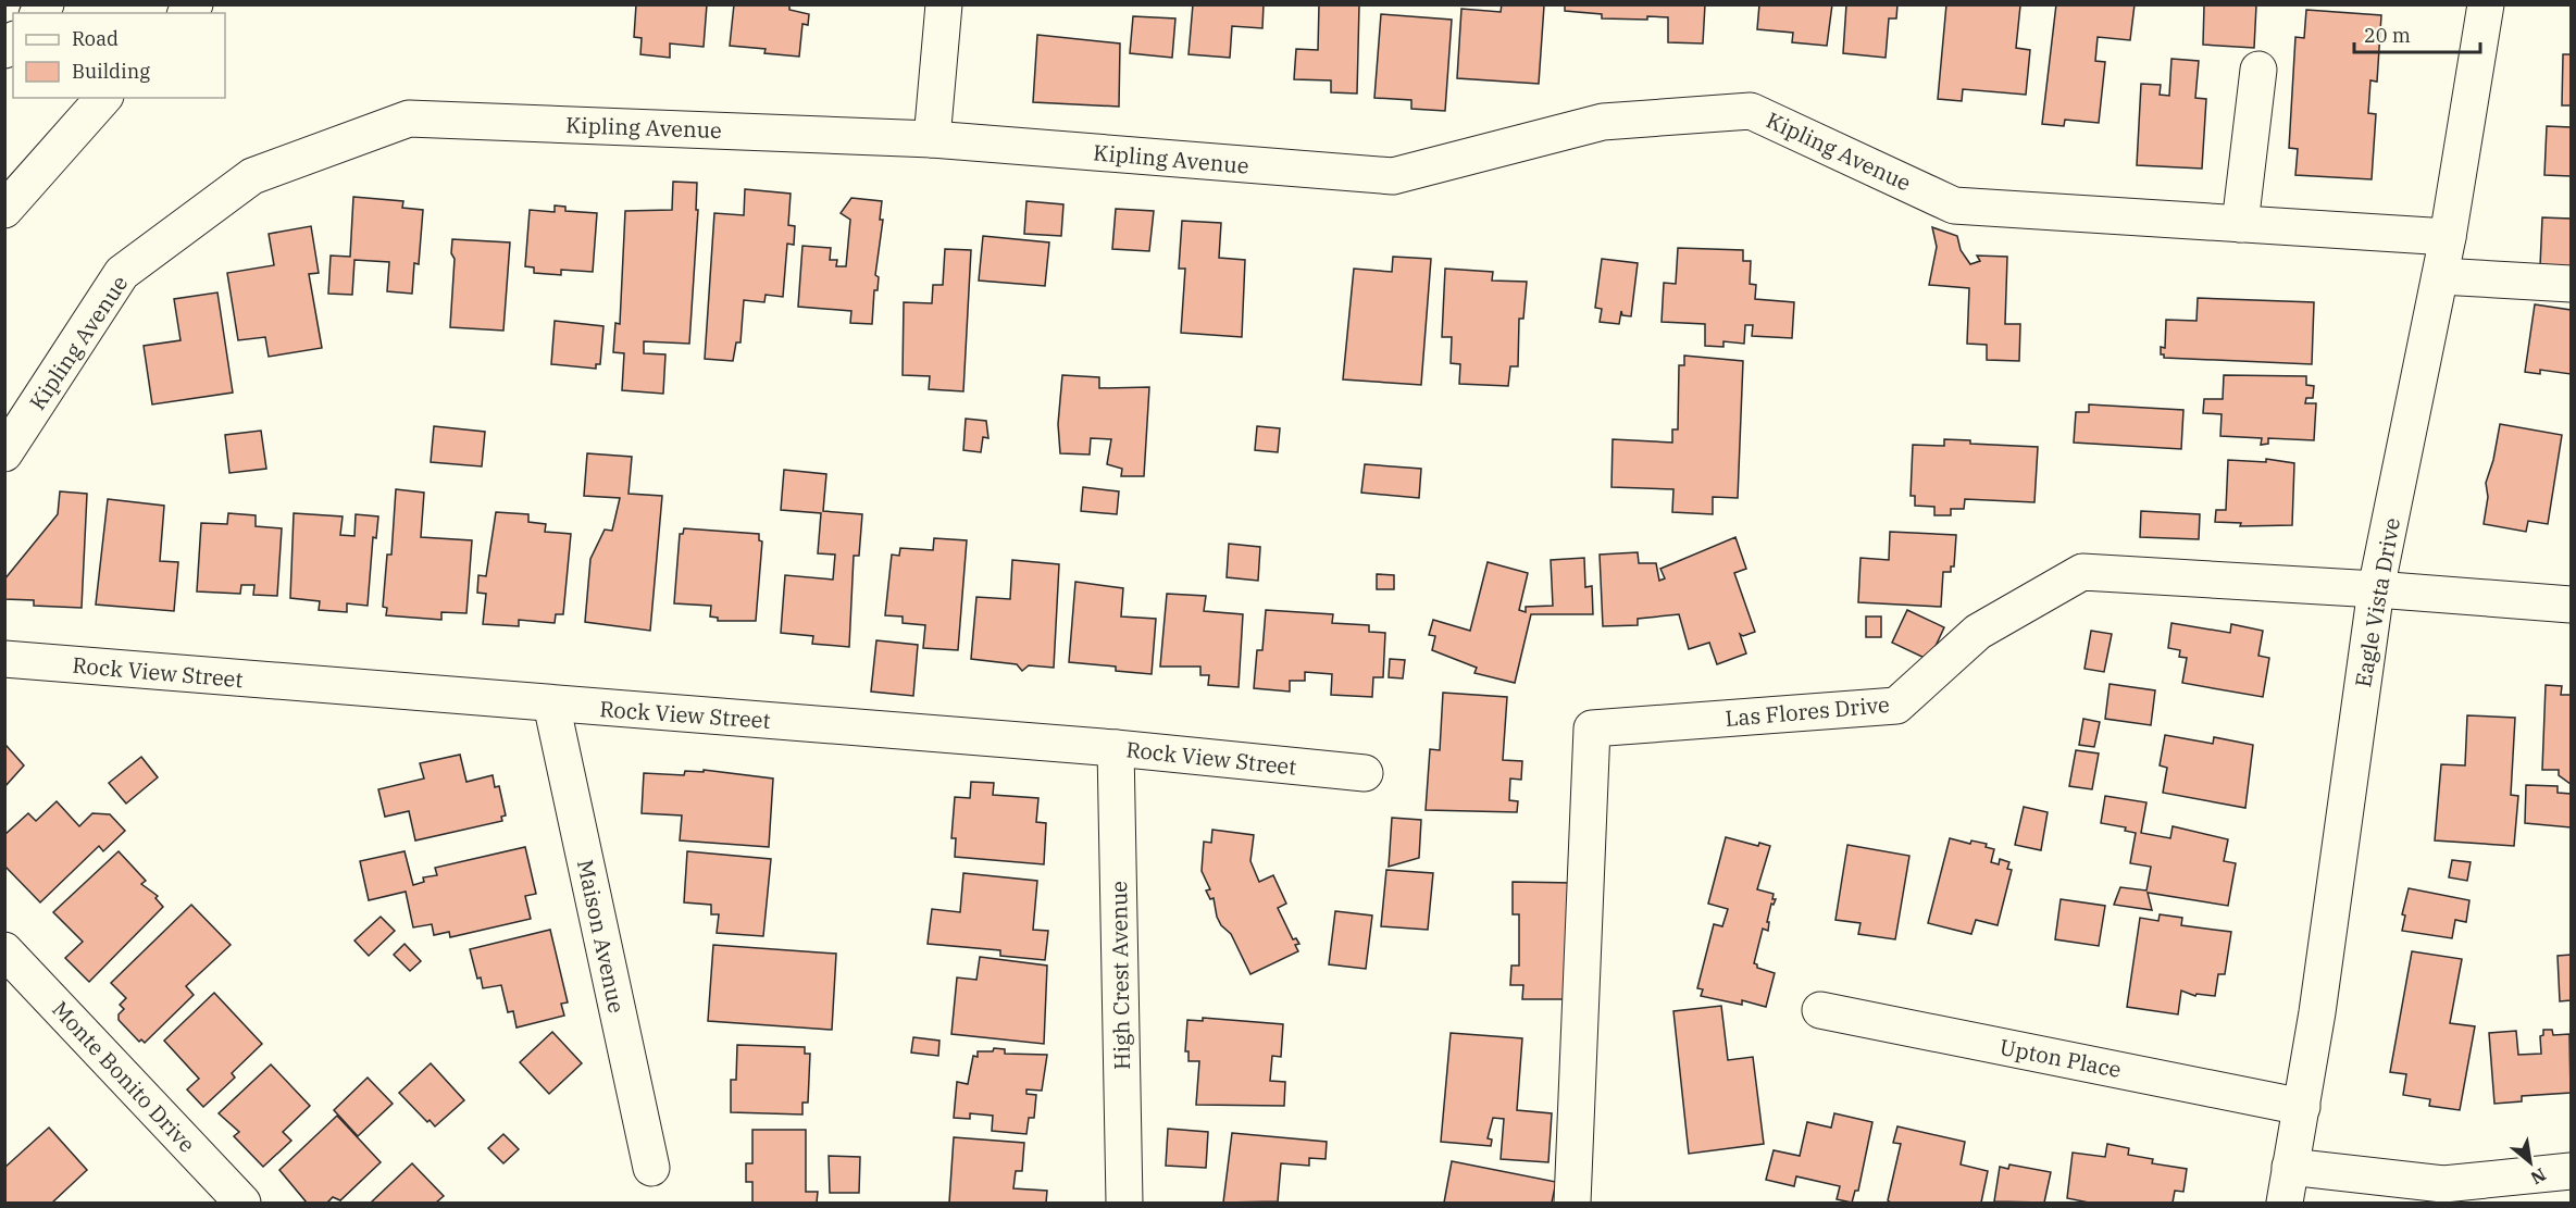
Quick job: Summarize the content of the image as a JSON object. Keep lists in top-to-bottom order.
{
  "streets": {
    "main road": [
      "Kipling Avenue",
      "Eagle Vista Drive",
      "Rock View Street",
      "Las Flores Drive",
      "Maison Avenue",
      "High Crest Avenue",
      "Upton Place",
      "Monte Bonito Drive"
    ]
  },
  "crossings": [
    ["Kipling Avenue", "Eagle Vista Drive"],
    ["Eagle Vista Drive", "Las Flores Drive"],
    ["Eagle Vista Drive", "Upton Place"],
    ["Rock View Street", "Maison Avenue"],
    ["Rock View Street", "High Crest Avenue"]
  ],
  "legend": ["Road", "Building"],
  "scale_bar": "20 m",
  "north": "bottom right"
}
